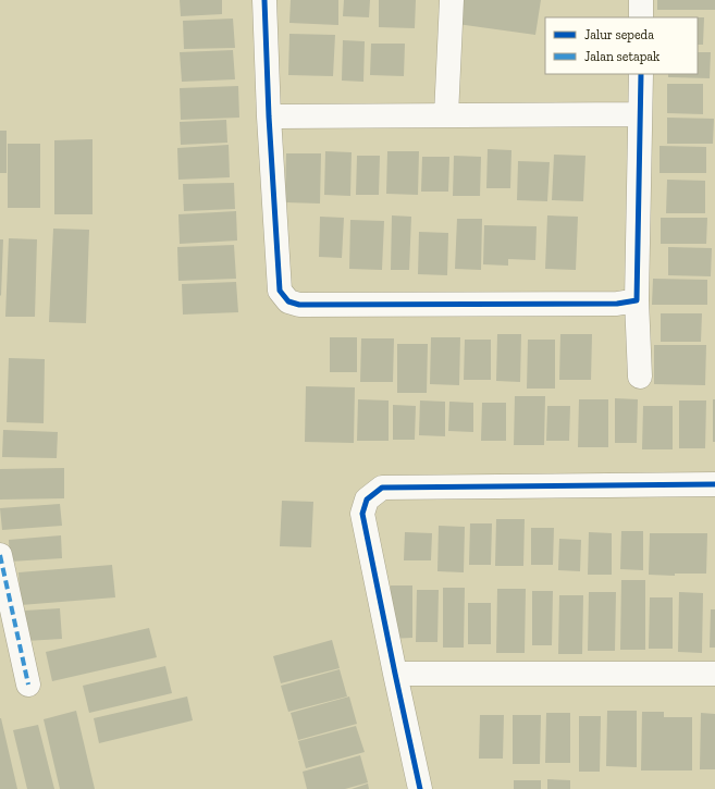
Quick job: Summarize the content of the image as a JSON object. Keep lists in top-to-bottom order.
{
  "legend": ["Jalur sepeda", "Jalan setapak"]
}
